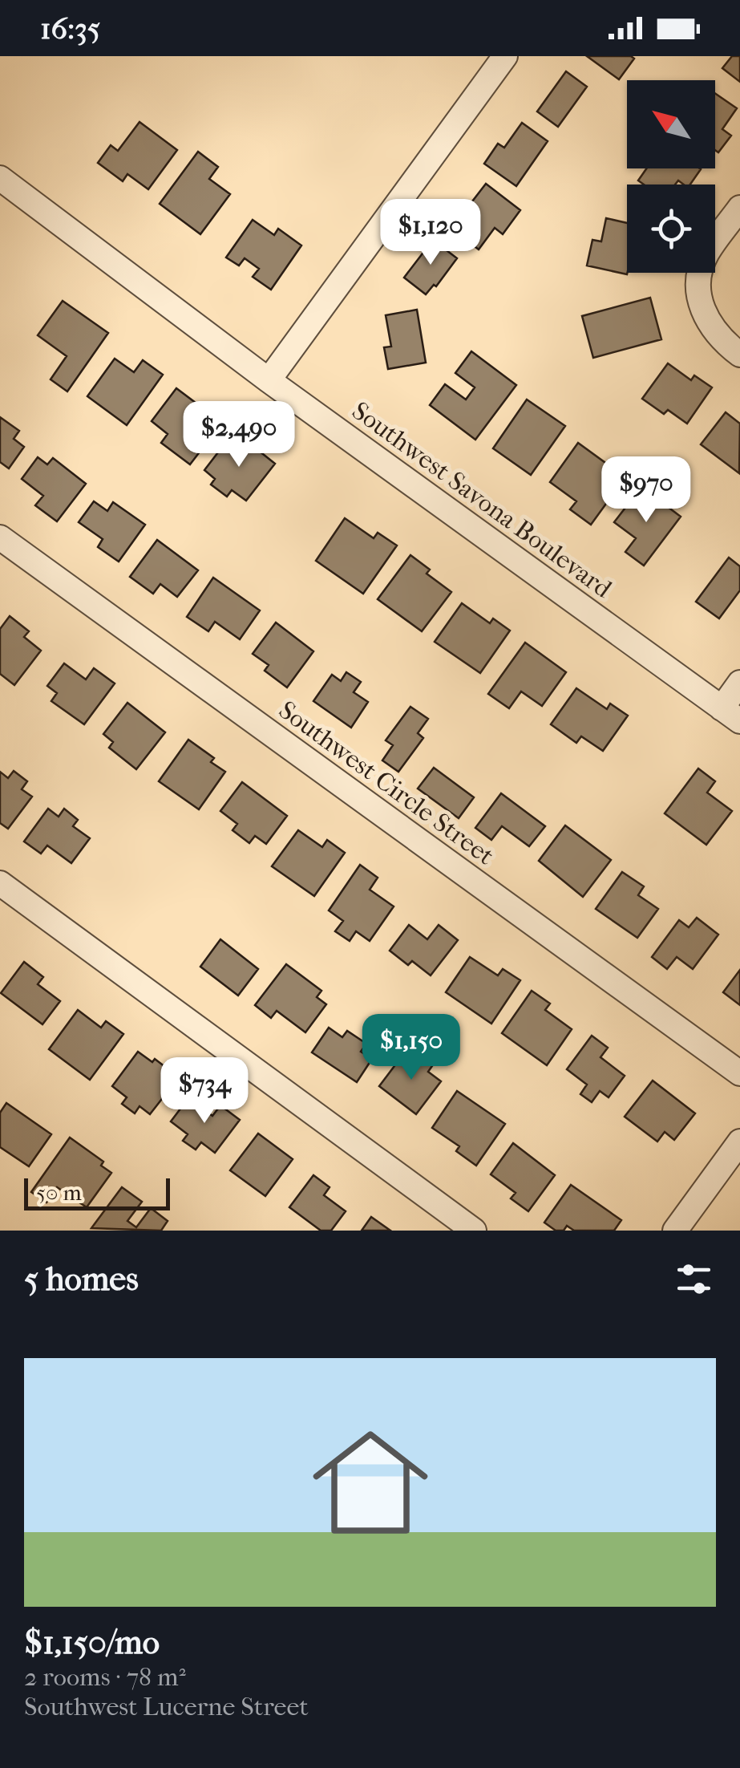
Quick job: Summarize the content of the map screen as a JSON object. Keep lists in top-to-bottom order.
{
  "streets": {
    "street": ["Southwest Savona Boulevard", "Southwest Circle Street"]
  },
  "scale_bar": "50 m",
  "north": "top left",
  "page": {
    "status": "16:35",
    "price": [
      "$1,120",
      "$2,490",
      "$970",
      "$1,150",
      "$734"
    ],
    "scale": "50 m",
    "heading": "5 homes",
    "list": [
      {
        "name": "$1,150/mo",
        "note": "2 rooms · 78 m² · Southwest Lucerne Street"
      }
    ]
  }
}
